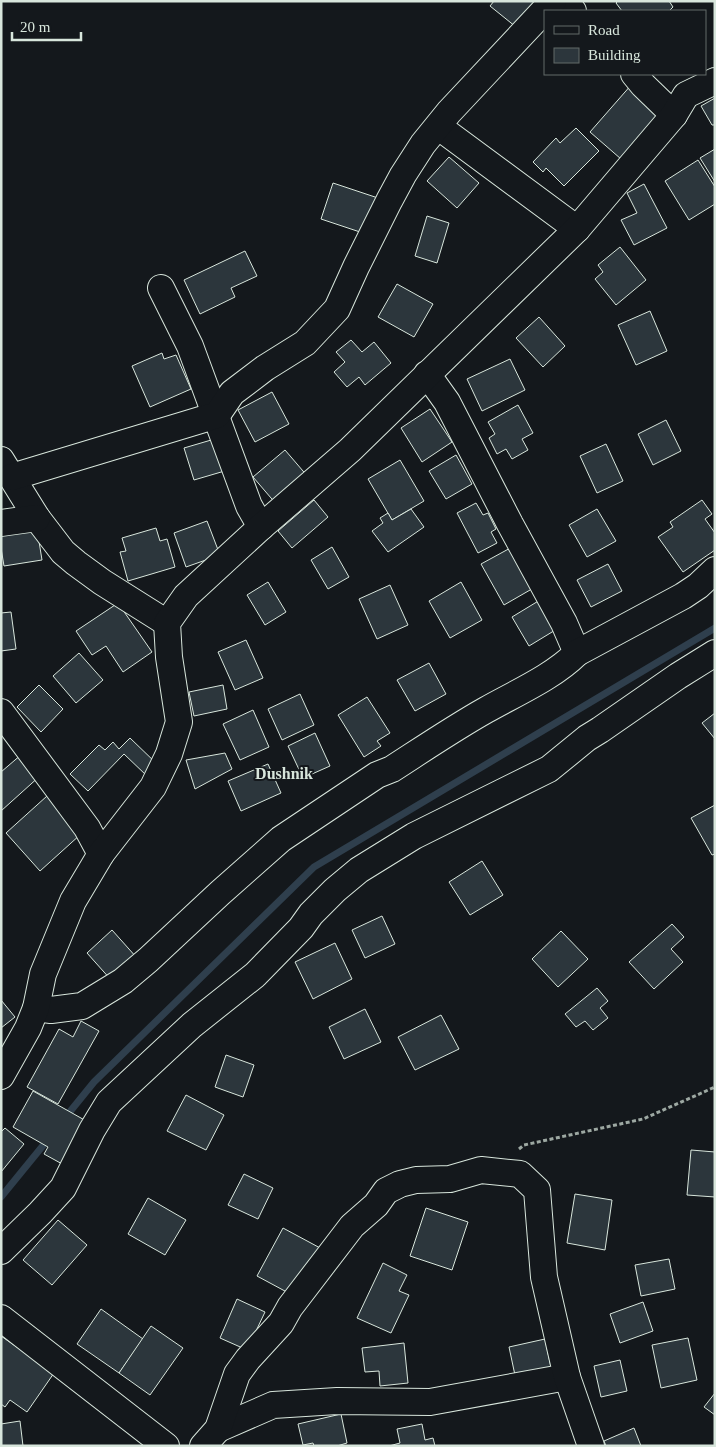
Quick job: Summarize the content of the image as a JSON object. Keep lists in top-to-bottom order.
{
  "districts": ["Dushnik"],
  "legend": ["Road", "Building"],
  "scale_bar": "20 m"
}
